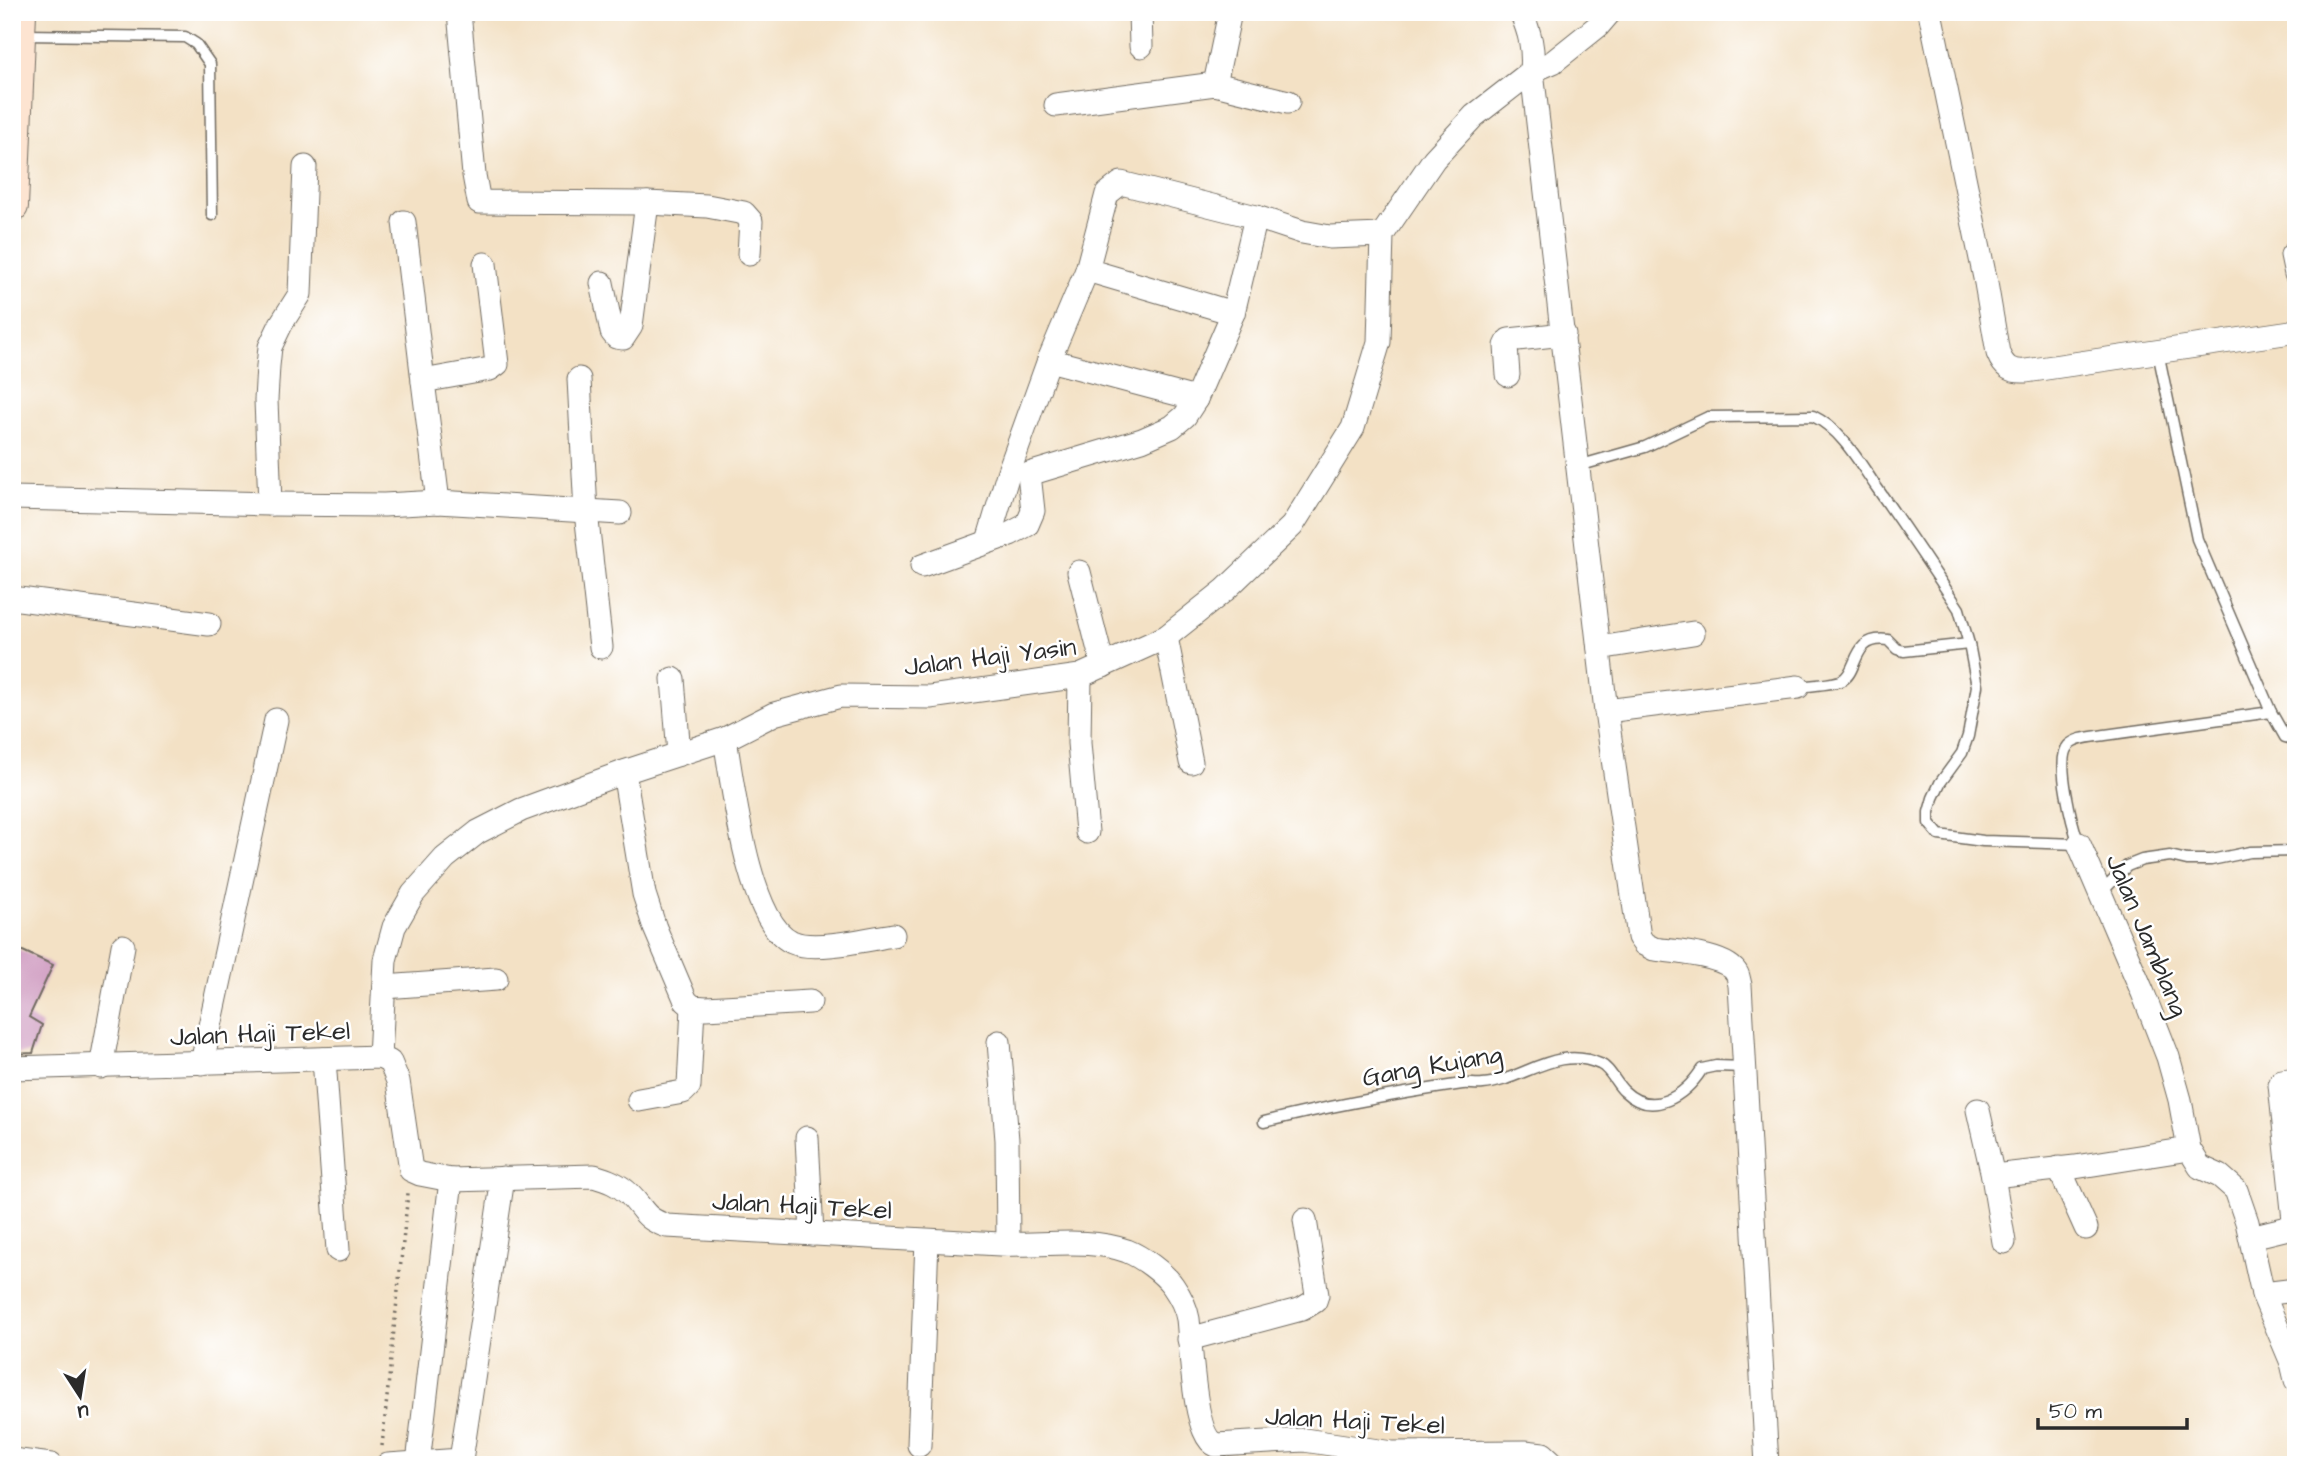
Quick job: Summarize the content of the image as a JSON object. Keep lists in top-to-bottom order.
{
  "streets": {
    "street": ["Jalan Haji Yasin", "Jalan Jamblang", "Jalan Haji Tekel"],
    "lane": ["Gang Kujang"]
  },
  "crossings": [
    ["Jalan Haji Yasin", "Jalan Haji Tekel"]
  ],
  "scale_bar": "50 m",
  "north": "bottom"
}
